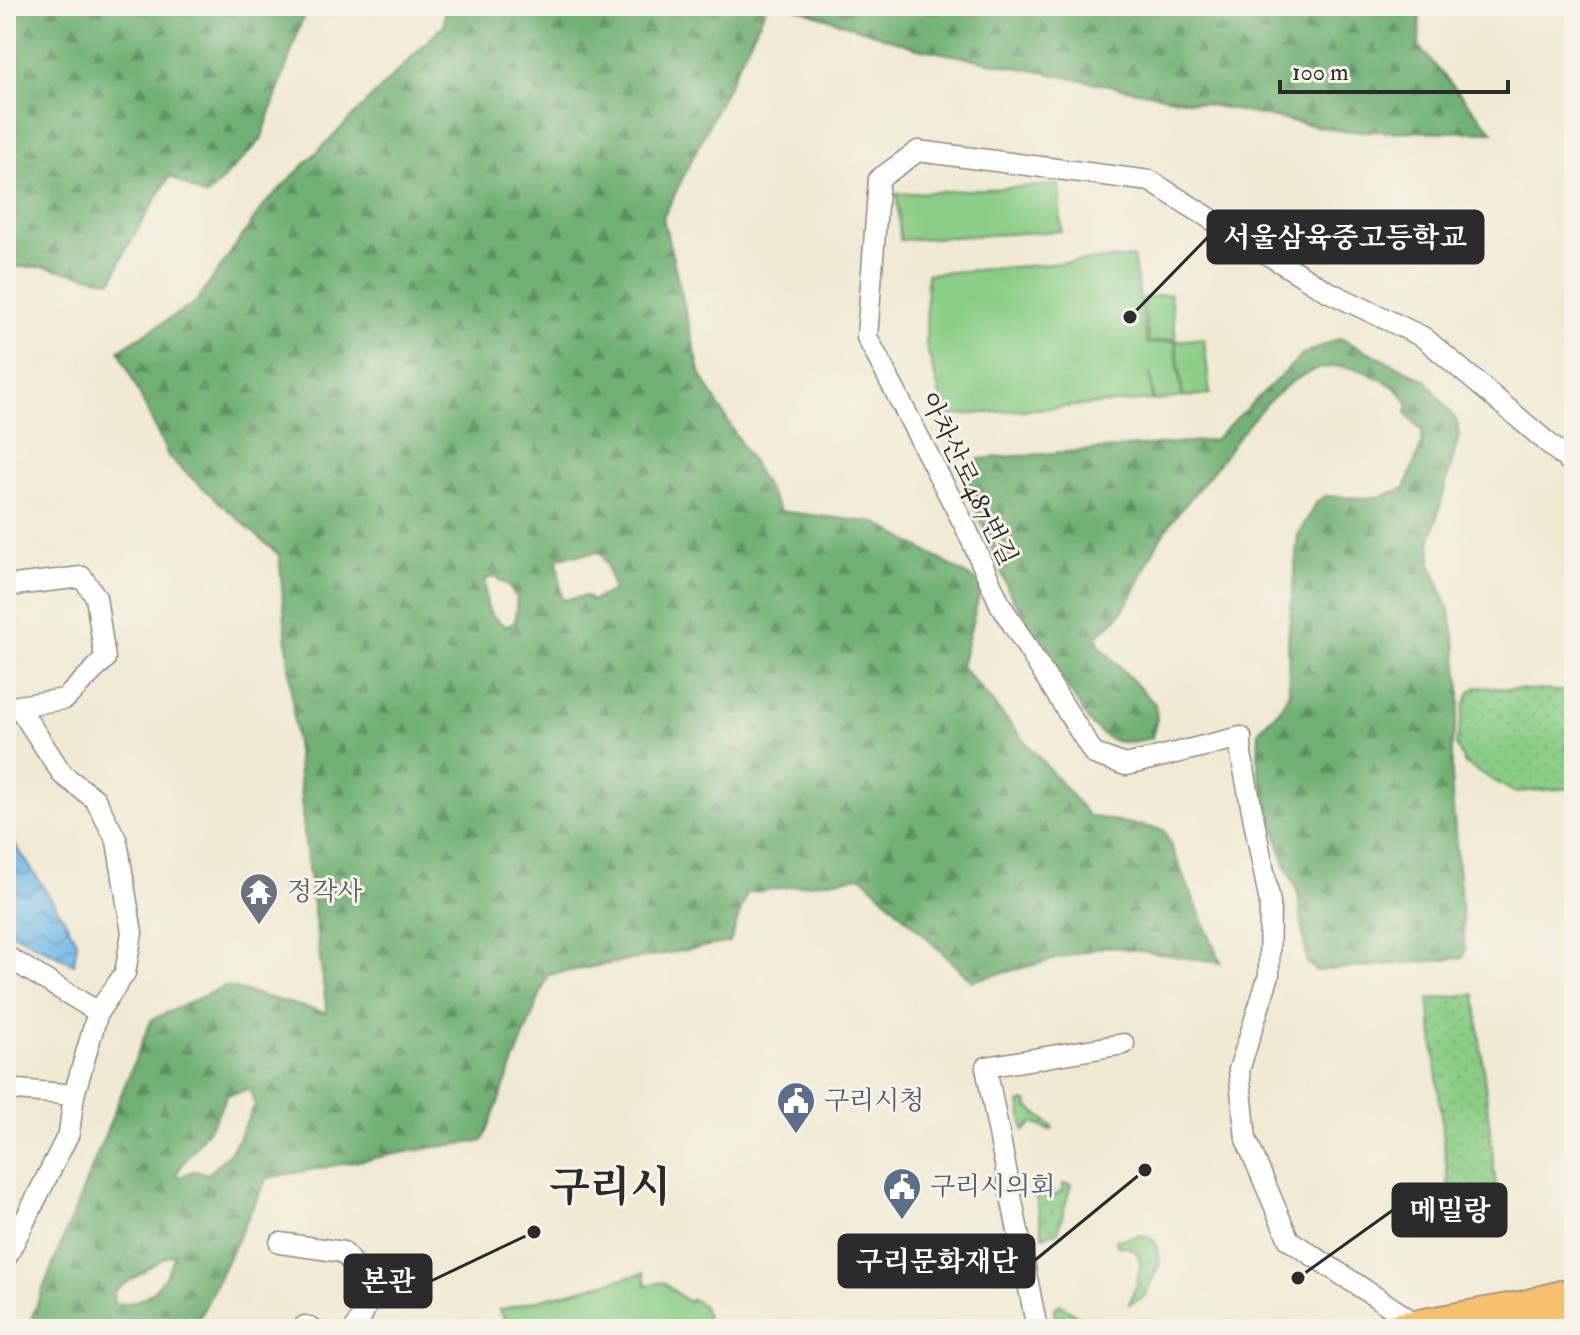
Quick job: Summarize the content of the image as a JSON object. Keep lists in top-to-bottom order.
{
  "streets": {
    "street": ["아차산로487번길"]
  },
  "districts": ["구리시"],
  "places": {
    "other": [
      "서울삼육중고등학교",
      "구리문화재단",
      "본관",
      "메밀랑"
    ],
    "temple": ["정각사"],
    "public building": ["구리시청", "구리시의회"]
  },
  "scale_bar": "100 m"
}
